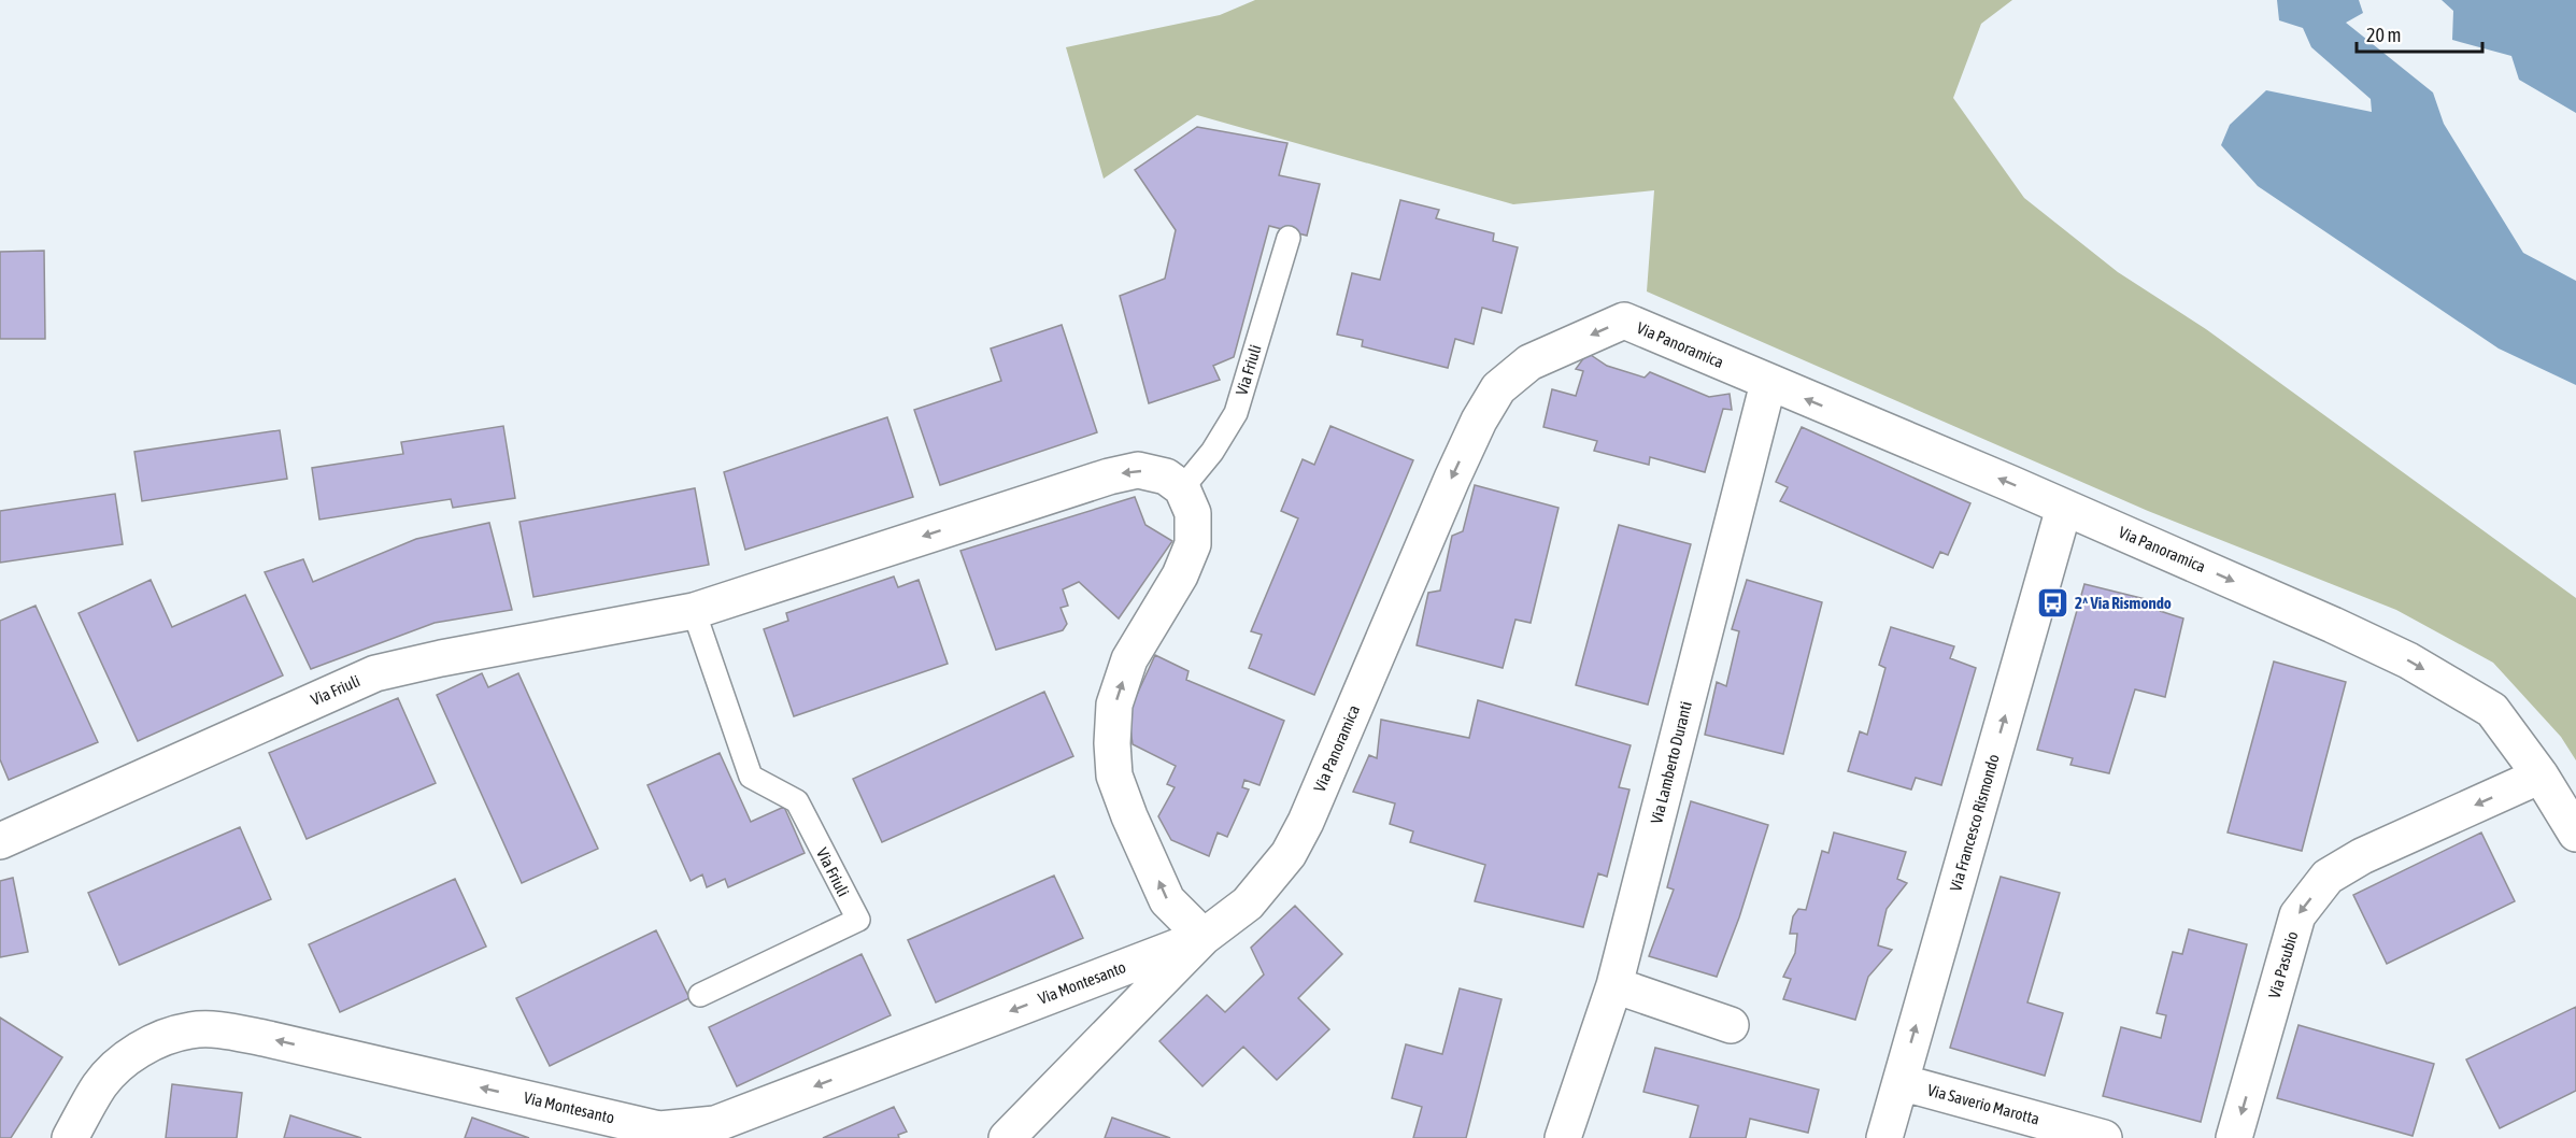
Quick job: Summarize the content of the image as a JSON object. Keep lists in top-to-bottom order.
{
  "streets": {
    "street": [
      "Via Panoramica",
      "Via Friuli",
      "Via Lamberto Duranti",
      "Via Francesco Rismondo",
      "Via Pasubio",
      "Via Montesanto",
      "Via Saverio Marotta"
    ]
  },
  "crossings": [
    ["Via Panoramica", "Via Lamberto Duranti"],
    ["Via Panoramica", "Via Francesco Rismondo"],
    ["Via Panoramica", "Via Pasubio"],
    ["Via Panoramica", "Via Montesanto"],
    ["Via Francesco Rismondo", "Via Saverio Marotta"]
  ],
  "one_way": ["Via Francesco Rismondo", "Via Pasubio", "Via Montesanto"],
  "places": {
    "bus stop": ["2^ Via Rismondo"]
  },
  "scale_bar": "20 m"
}
